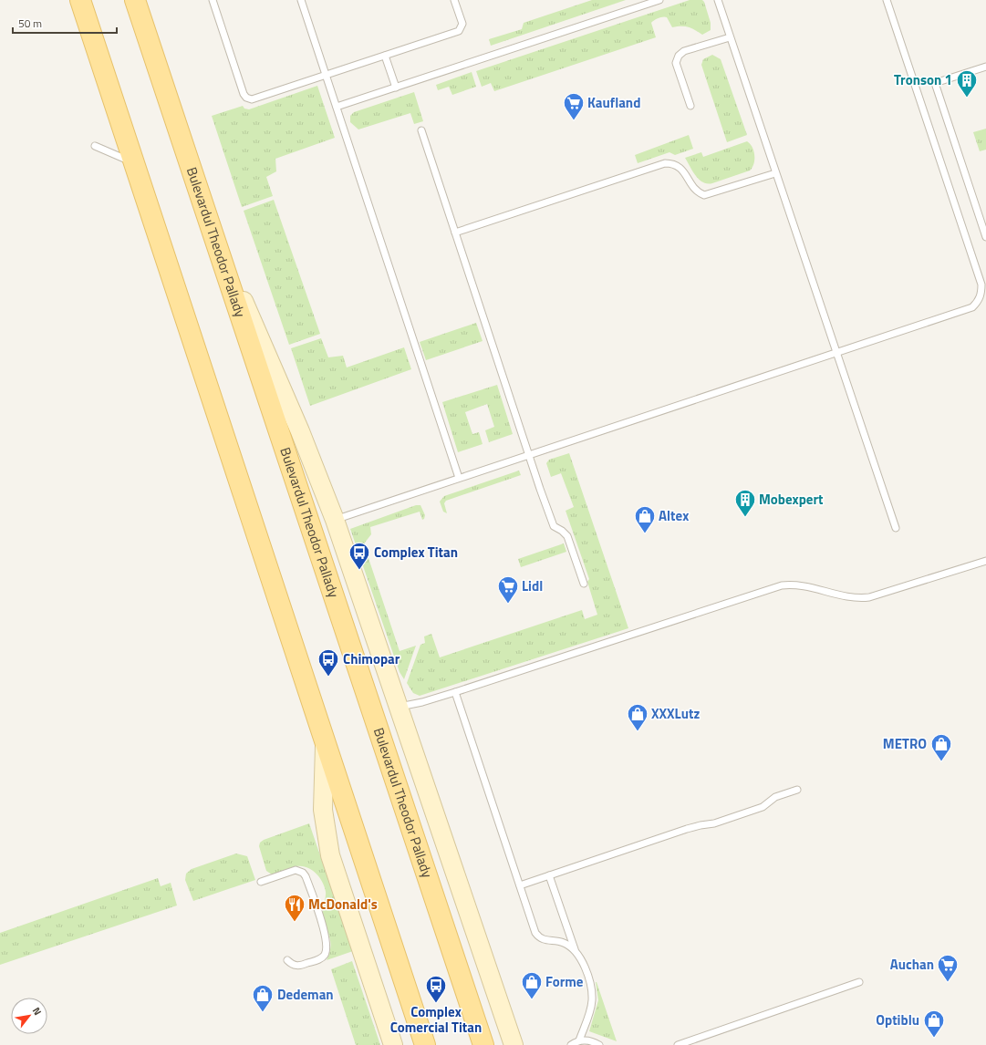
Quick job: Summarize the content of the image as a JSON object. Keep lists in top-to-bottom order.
{
  "streets": {
    "main road": ["Bulevardul Theodor Pallady"]
  },
  "places": {
    "building": ["Tronson 1", "Mobexpert"],
    "supermarket": ["Kaufland", "Lidl", "Auchan"],
    "shop": [
      "Altex",
      "XXXLutz",
      "METRO",
      "Forme",
      "Dedeman",
      "Optiblu"
    ],
    "bus stop": ["Complex Titan", "Chimopar", "Complex Comercial Titan"],
    "restaurant": ["McDonald's"]
  },
  "scale_bar": "50 m",
  "north": "top right"
}
